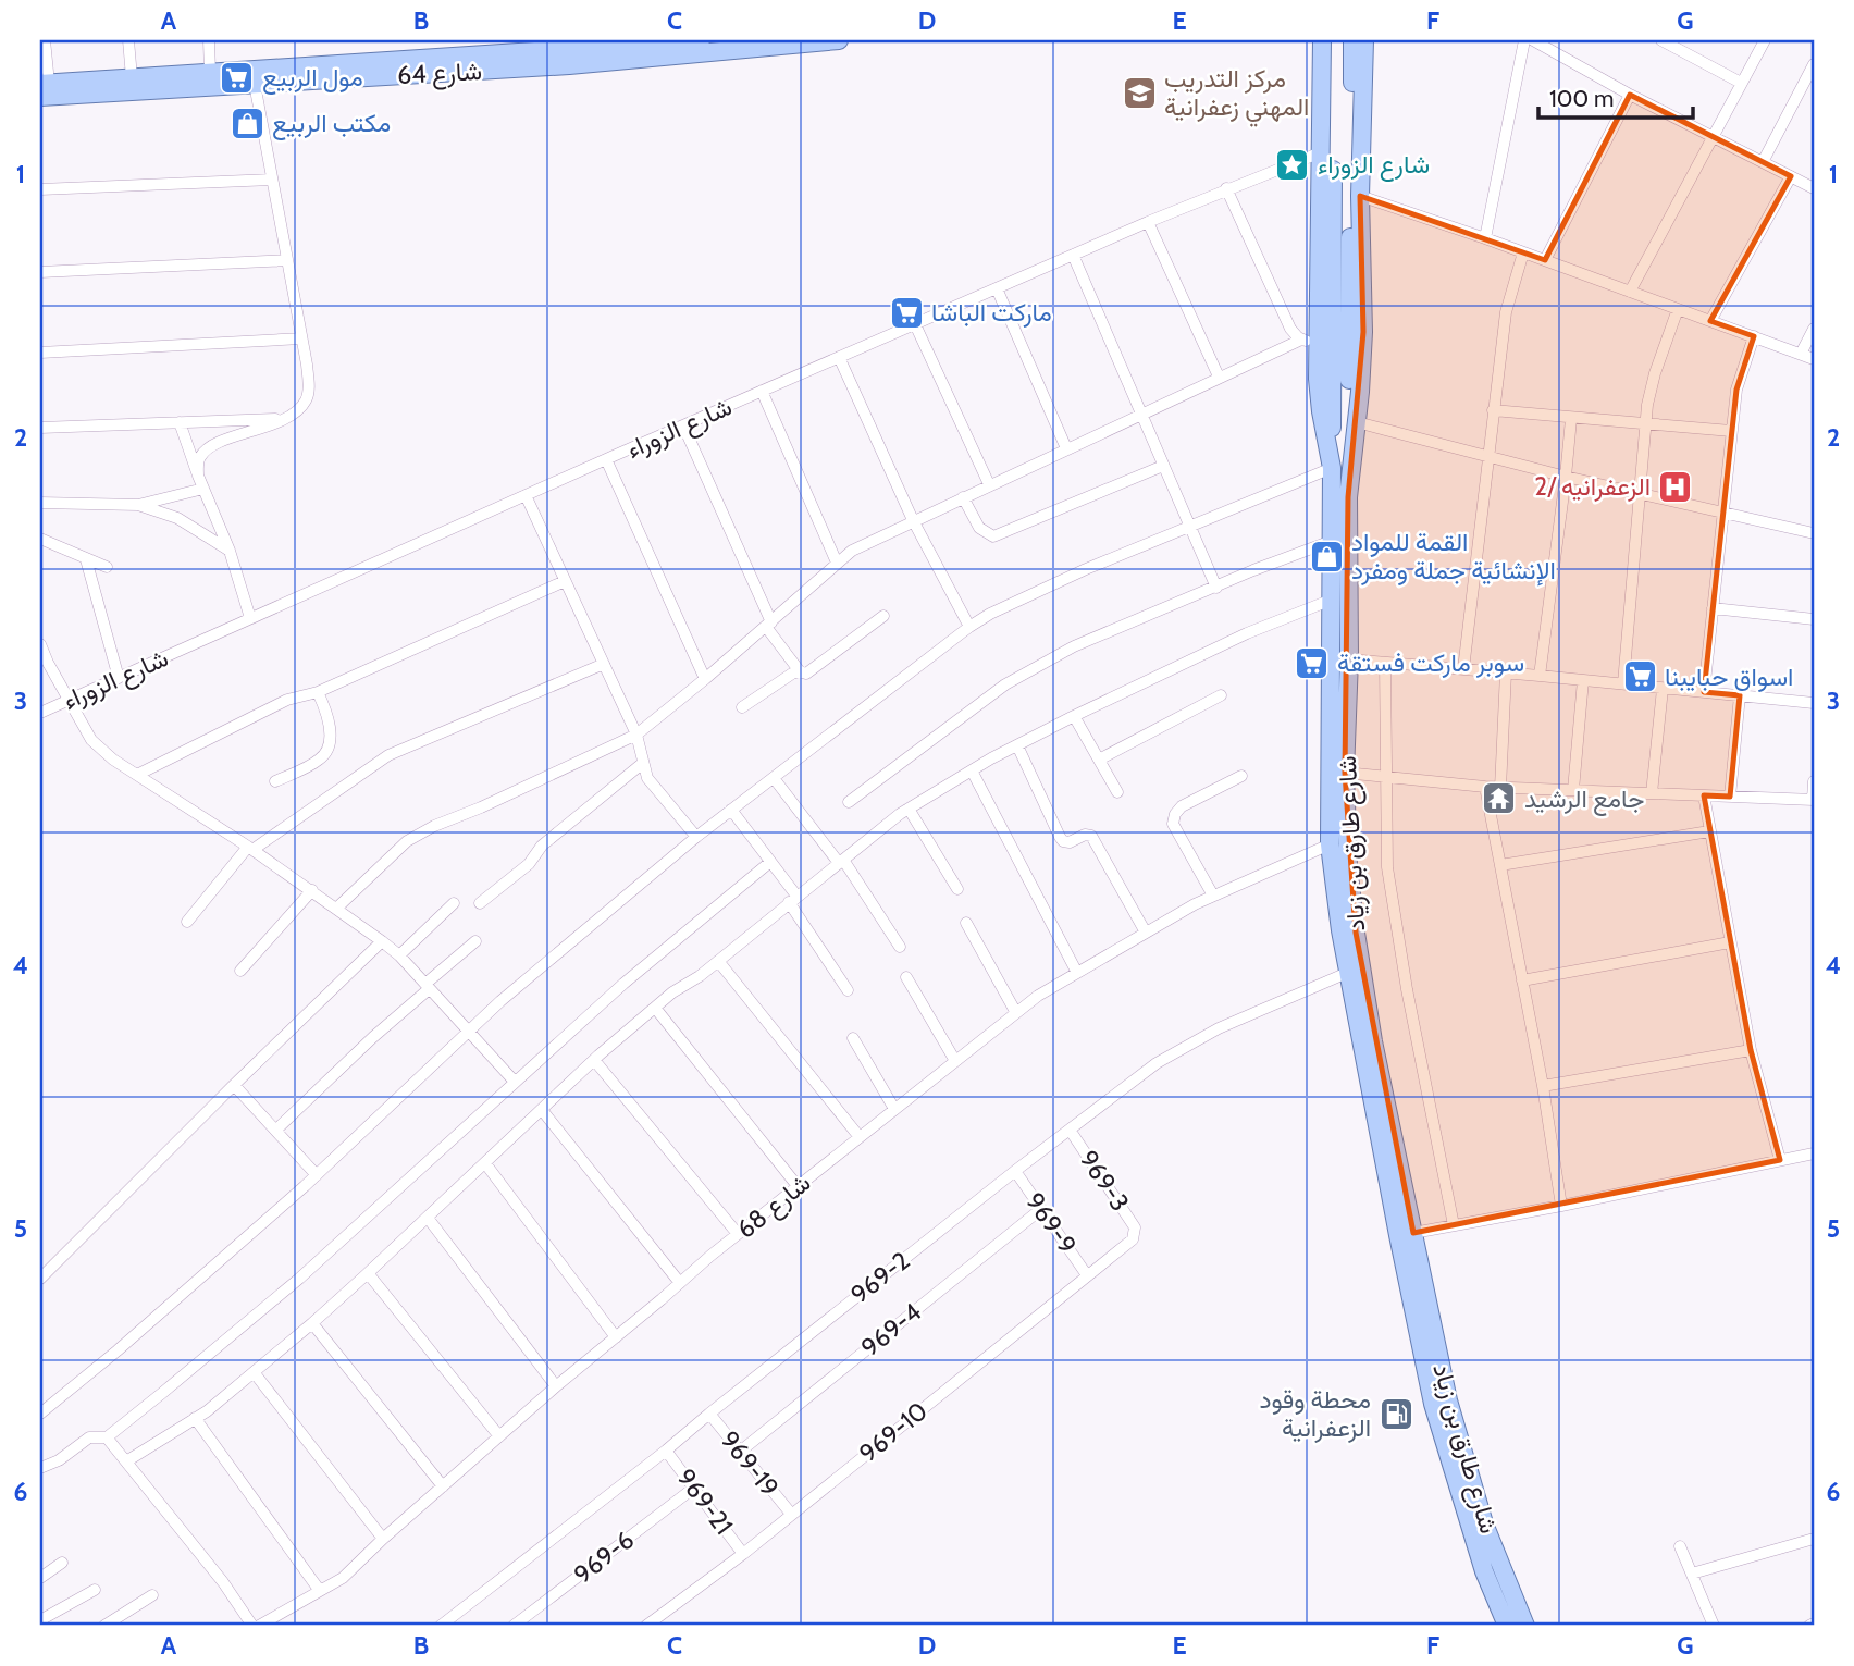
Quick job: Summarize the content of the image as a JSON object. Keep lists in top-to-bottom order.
{
  "streets": {
    "main road": ["شارع 64", "شارع طارق بن زياد"],
    "street": [
      "شارع الزوراء",
      "969-3",
      "شارع 68",
      "969-9",
      "969-2",
      "969-4",
      "969-10",
      "969-19",
      "969-21",
      "969-6"
    ]
  },
  "crossings": [
    ["شارع الزوراء", "شارع طارق بن زياد"],
    ["شارع طارق بن زياد", "شارع 68"],
    ["شارع طارق بن زياد", "969-2"],
    ["969-3", "969-2"],
    ["969-3", "969-10"],
    ["969-9", "969-2"],
    ["969-9", "969-4"],
    ["969-9", "969-10"],
    ["969-2", "969-19"],
    ["969-2", "969-21"],
    ["969-4", "969-19"],
    ["969-10", "969-19"],
    ["969-10", "969-21"],
    ["969-21", "969-6"]
  ],
  "places": {
    "supermarket": [
      "مول الربيع",
      "ماركت الباشا",
      "سوبر ماركت فستقة",
      "اسواق حبايبنا"
    ],
    "school or university": ["مركز التدريب المهني زعفرانية"],
    "shop": ["مكتب الربيع", "القمة للمواد الإنشائية جملة ومفرد"],
    "place": ["شارع الزوراء"],
    "hospital": ["الزعفرانيه /2"],
    "temple": ["جامع الرشيد"],
    "fuel station": ["محطة وقود الزعفرانية"]
  },
  "scale_bar": "100 m",
  "grid": {
    "columns": [
      "A",
      "B",
      "C",
      "D",
      "E",
      "F",
      "G"
    ],
    "rows": [
      "1",
      "2",
      "3",
      "4",
      "5",
      "6"
    ]
  }
}
